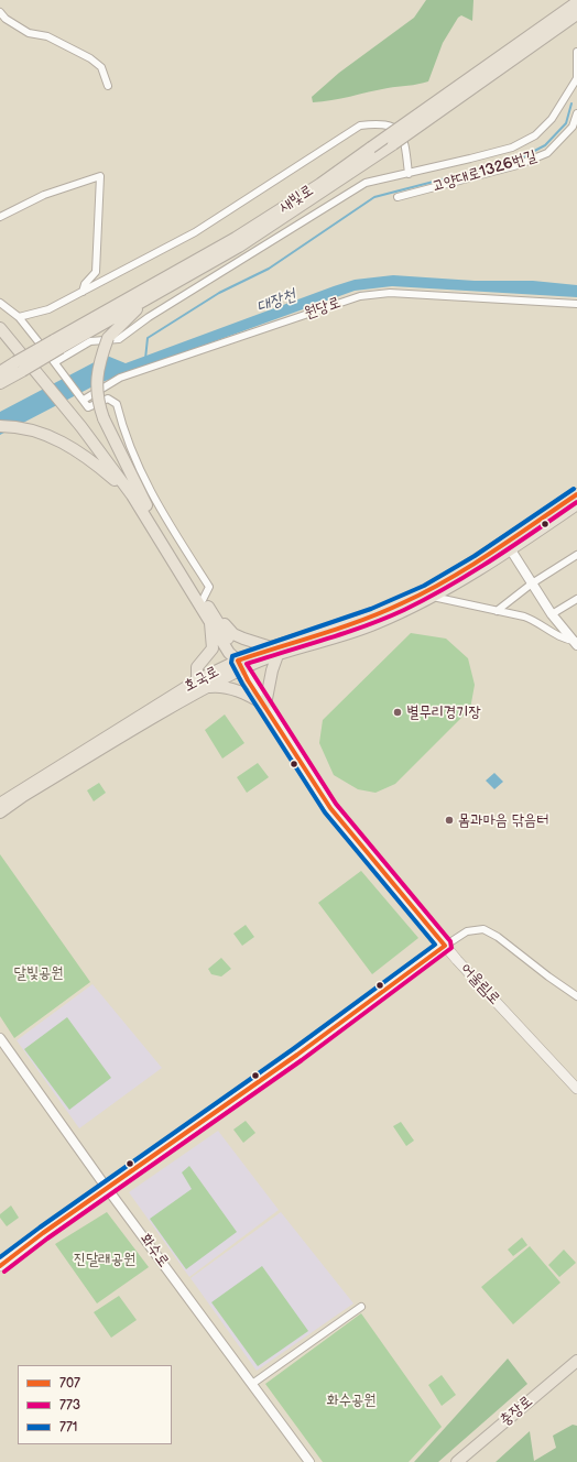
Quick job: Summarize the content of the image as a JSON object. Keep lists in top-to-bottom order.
{
  "streets": {
    "main road": [
      "새빛로",
      "호국로",
      "어울림로",
      "충장로"
    ],
    "street": ["고양대로1326번길", "원당로", "화수로"]
  },
  "crossings": [
    ["호국로", "어울림로"]
  ],
  "water": ["대장천"],
  "parks": ["달빛공원", "진달래공원", "화수공원"],
  "places": ["별무리경기장", "몸과마음 닦음터"],
  "lines": ["transit line 771", "transit line 707", "transit line 773"],
  "legend": ["707", "773", "771"]
}
